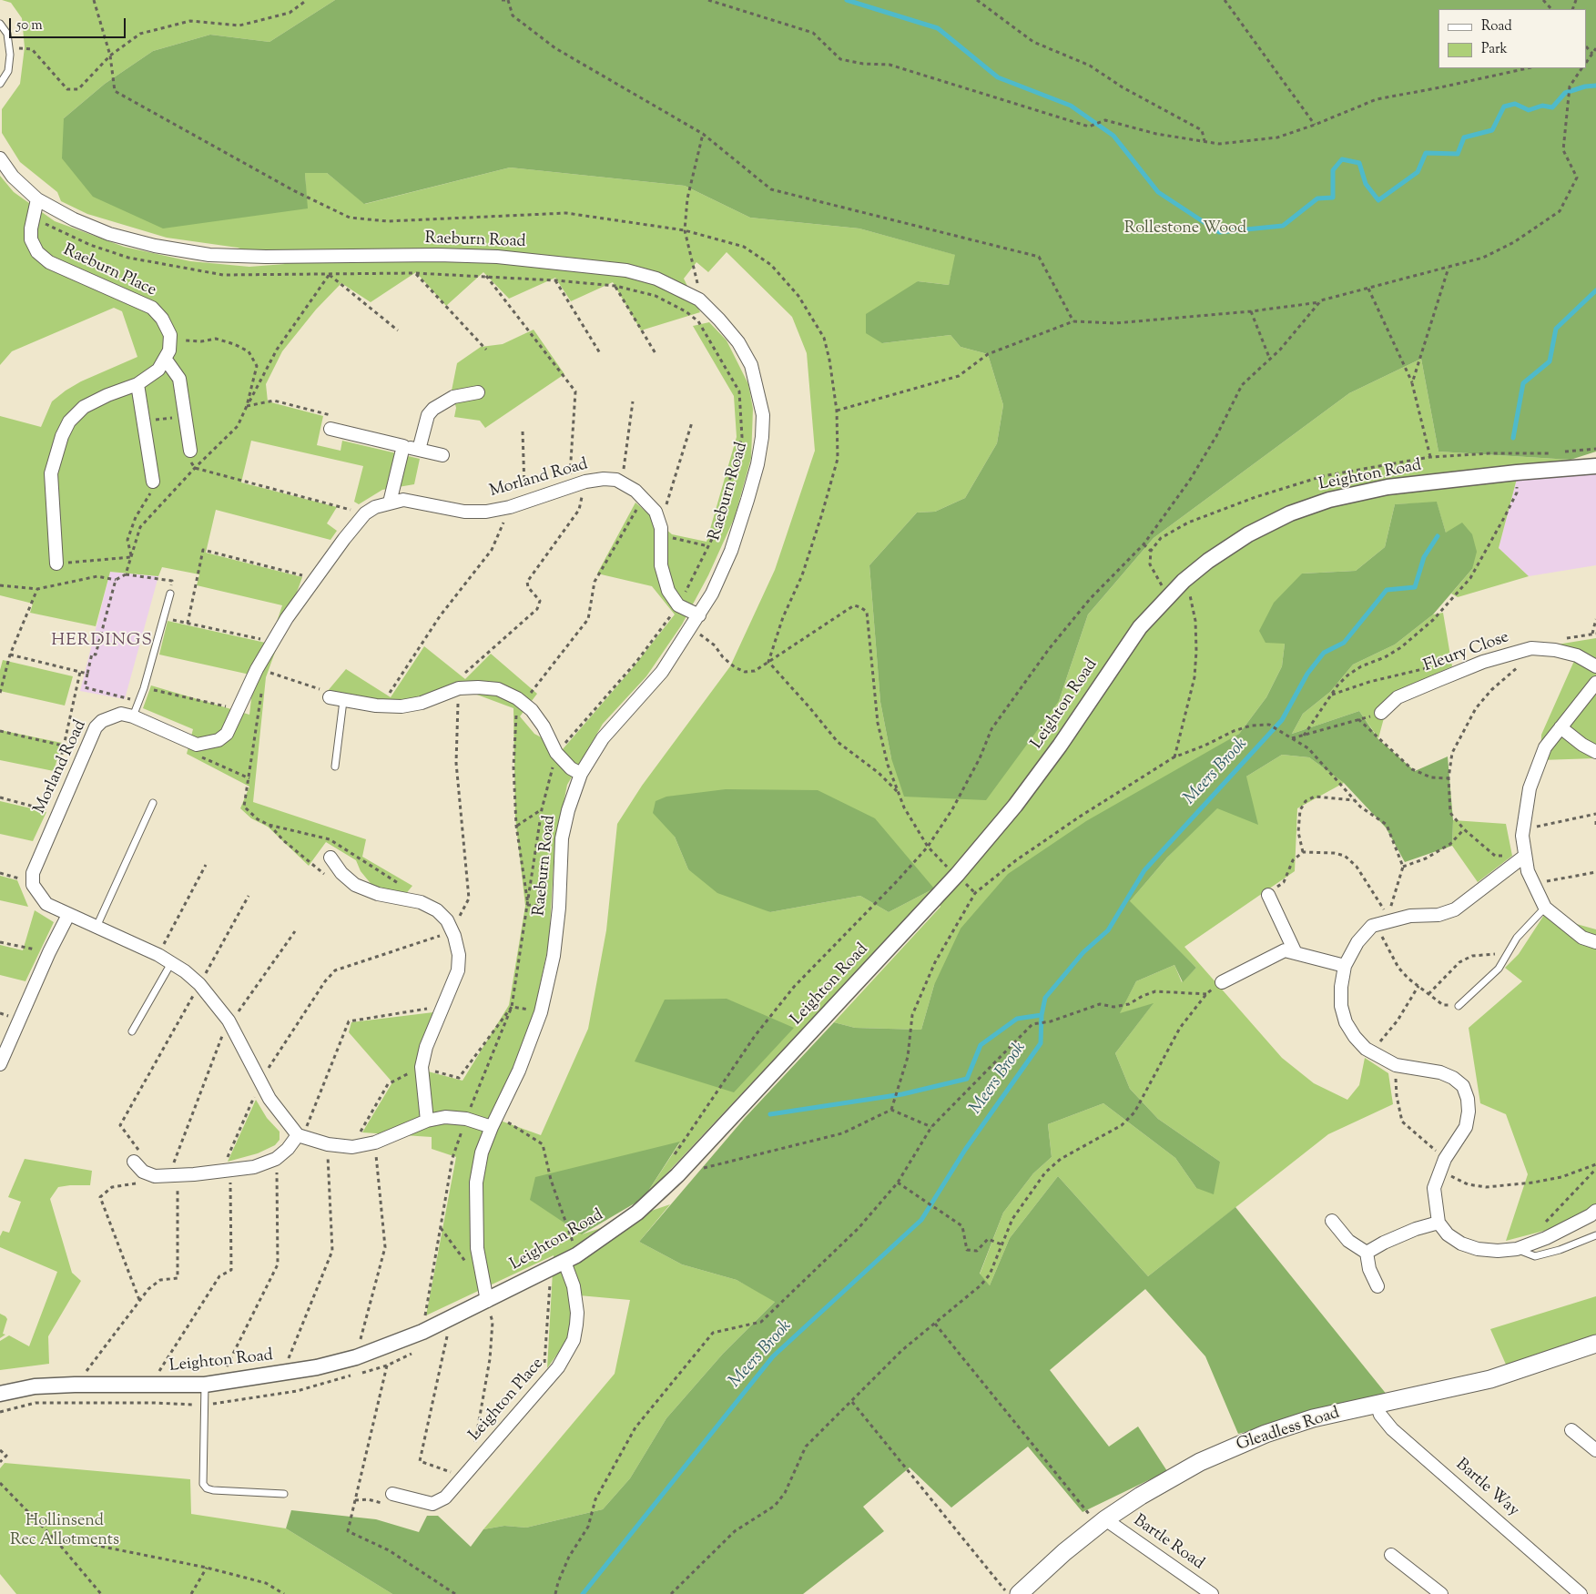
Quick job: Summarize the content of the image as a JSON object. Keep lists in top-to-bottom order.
{
  "streets": {
    "main road": ["Gleadless Road"],
    "street": [
      "Raeburn Road",
      "Raeburn Place",
      "Leighton Road",
      "Morland Road",
      "Fleury Close",
      "Leighton Place",
      "Bartle Way",
      "Bartle Road"
    ]
  },
  "crossings": [
    ["Raeburn Road", "Raeburn Place"],
    ["Raeburn Road", "Leighton Road"],
    ["Raeburn Road", "Morland Road"],
    ["Leighton Road", "Leighton Place"],
    ["Gleadless Road", "Bartle Way"],
    ["Gleadless Road", "Bartle Road"]
  ],
  "districts": ["HERDINGS"],
  "water": ["Meers Brook"],
  "parks": ["Rollestone Wood", "Hollinsend Rec Allotments"],
  "legend": ["Road", "Park"],
  "scale_bar": "50 m"
}
